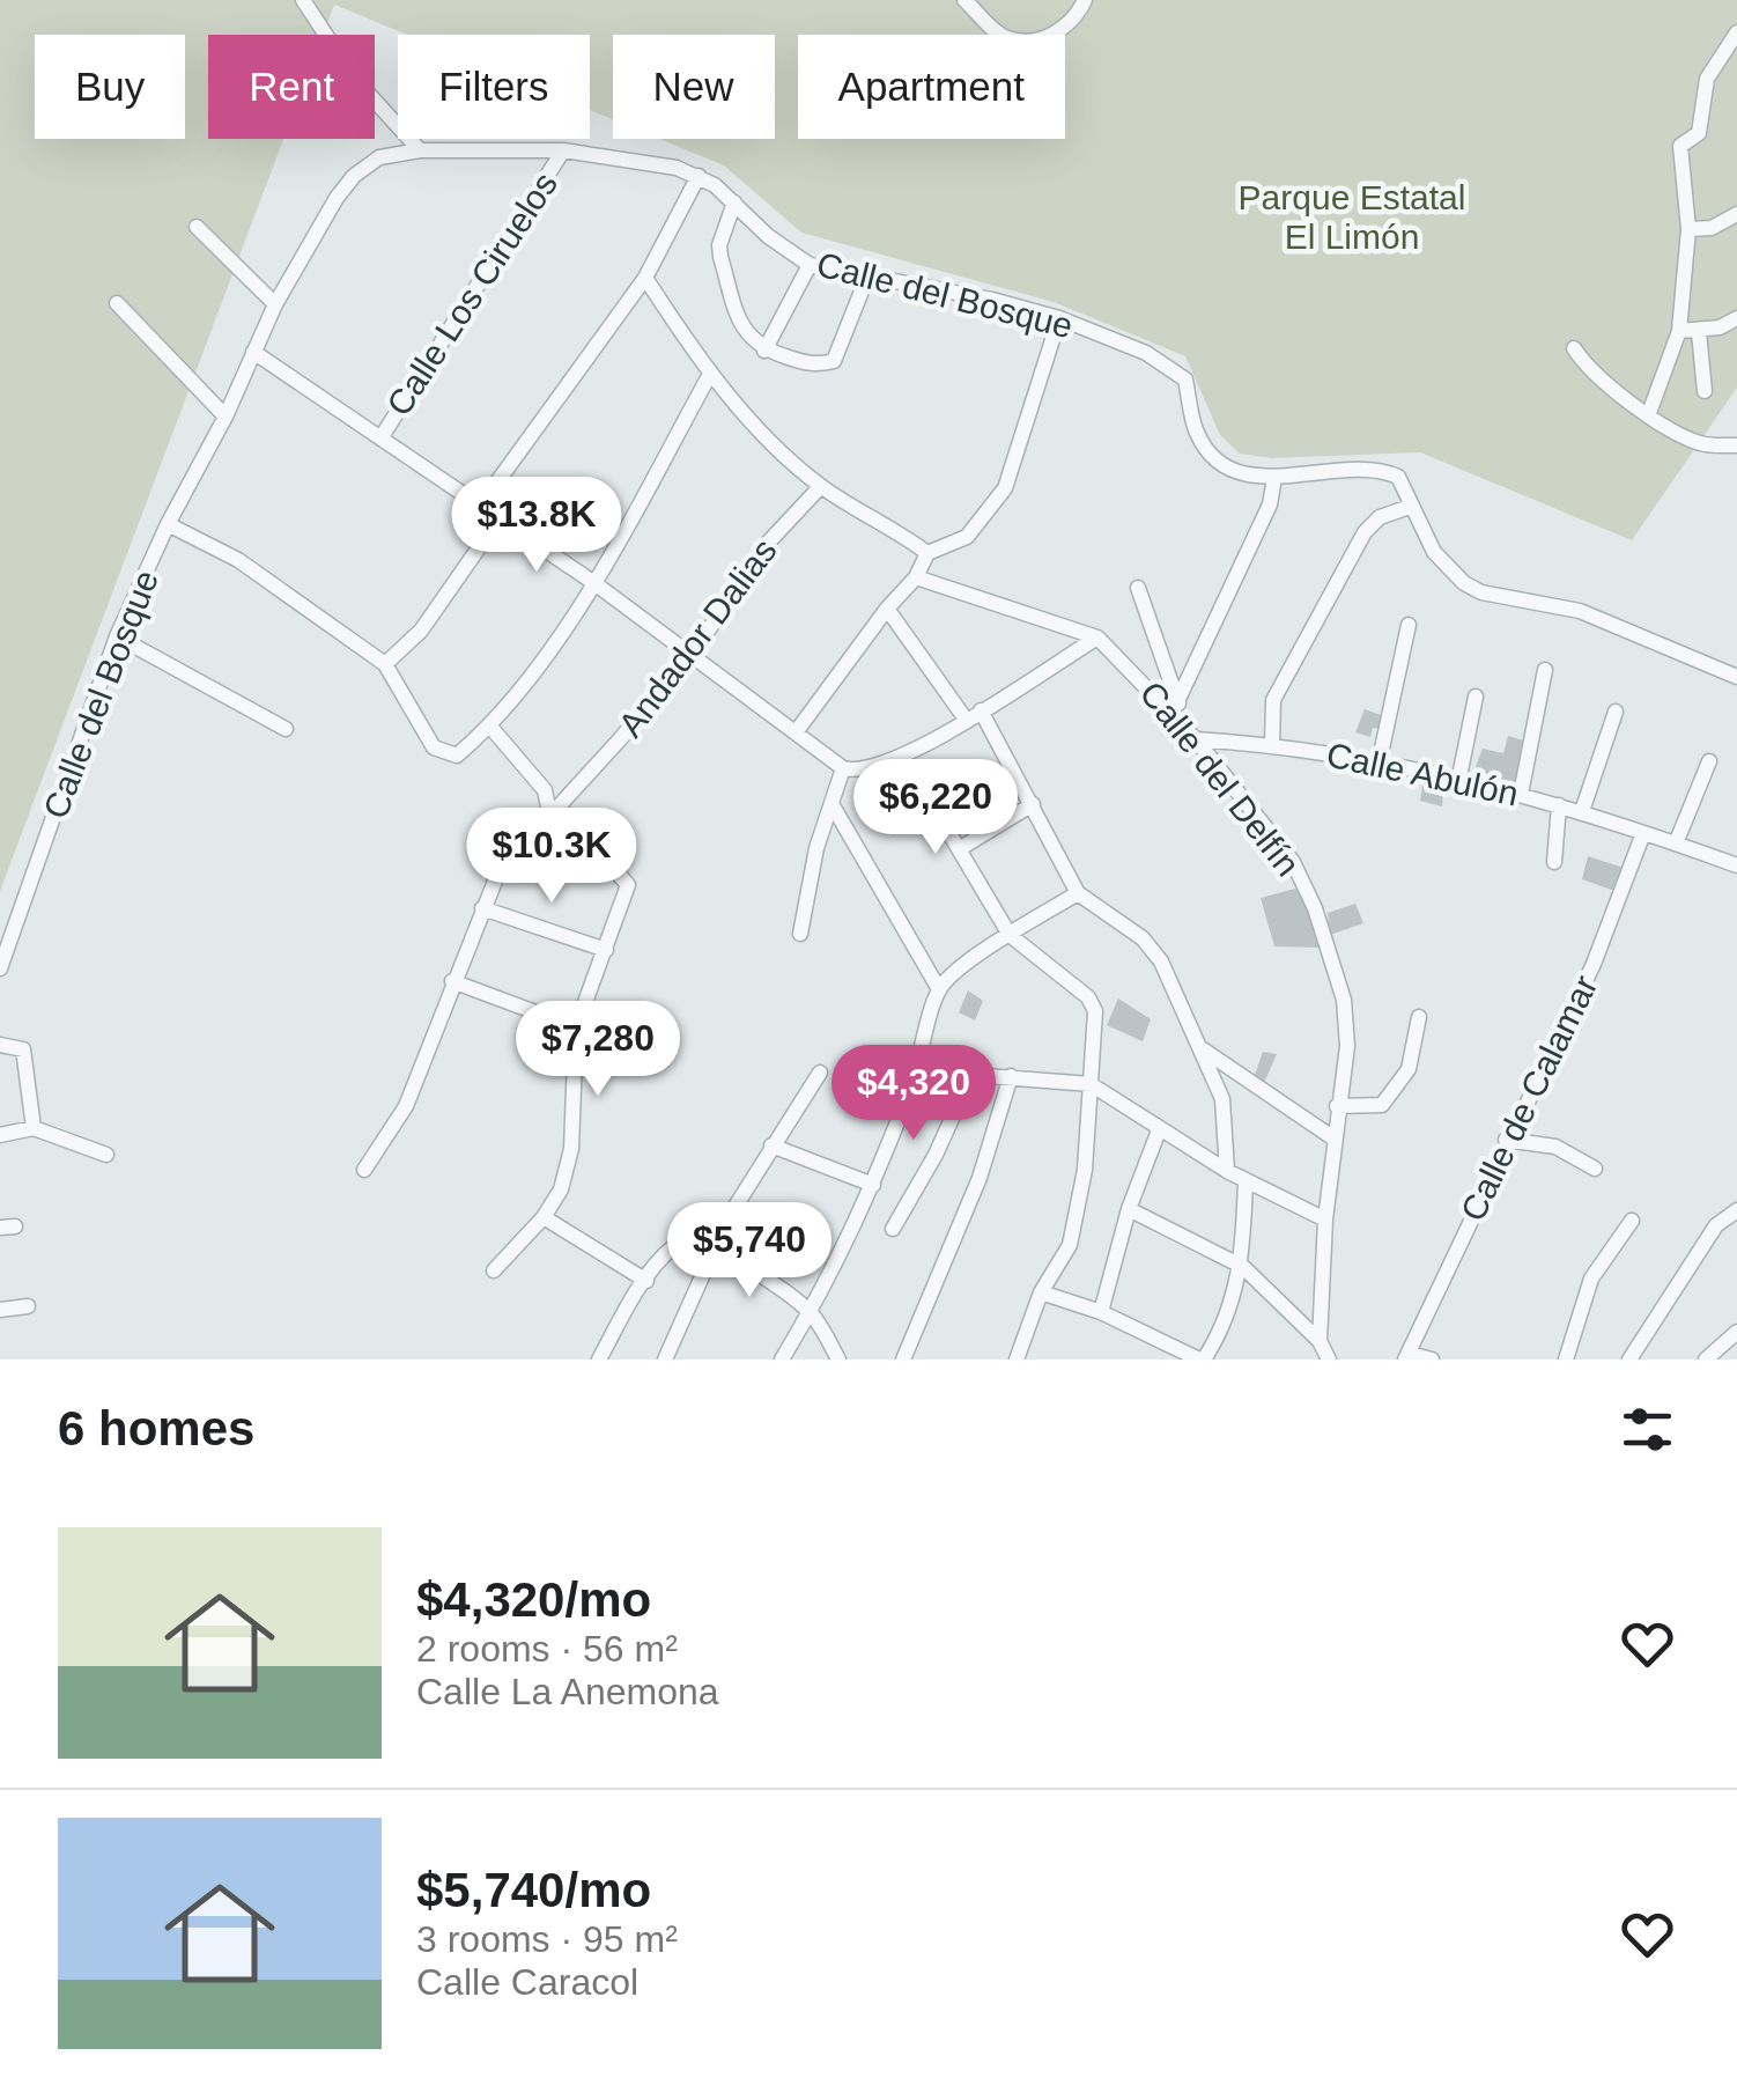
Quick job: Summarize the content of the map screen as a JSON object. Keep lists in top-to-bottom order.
{
  "streets": {
    "street": [
      "Calle Los Ciruelos",
      "Calle del Bosque",
      "Andador Dalias",
      "Calle Abulón",
      "Calle del Delfín",
      "Calle de Calamar"
    ]
  },
  "crossings": [
    ["Calle Los Ciruelos", "Calle del Bosque"],
    ["Calle Abulón", "Calle del Delfín"],
    ["Calle Abulón", "Calle de Calamar"]
  ],
  "parks": ["Parque Estatal El Limón"],
  "page": {
    "chip": [
      "Buy",
      "Rent",
      "Filters",
      "New",
      "Apartment"
    ],
    "price": [
      "$13.8K",
      "$6,220",
      "$10.3K",
      "$7,280",
      "$4,320",
      "$5,740"
    ],
    "heading": "6 homes",
    "list": [
      {
        "name": "$4,320/mo",
        "note": "2 rooms · 56 m² · Calle La Anemona"
      },
      {
        "name": "$5,740/mo",
        "note": "3 rooms · 95 m² · Calle Caracol"
      }
    ]
  }
}
